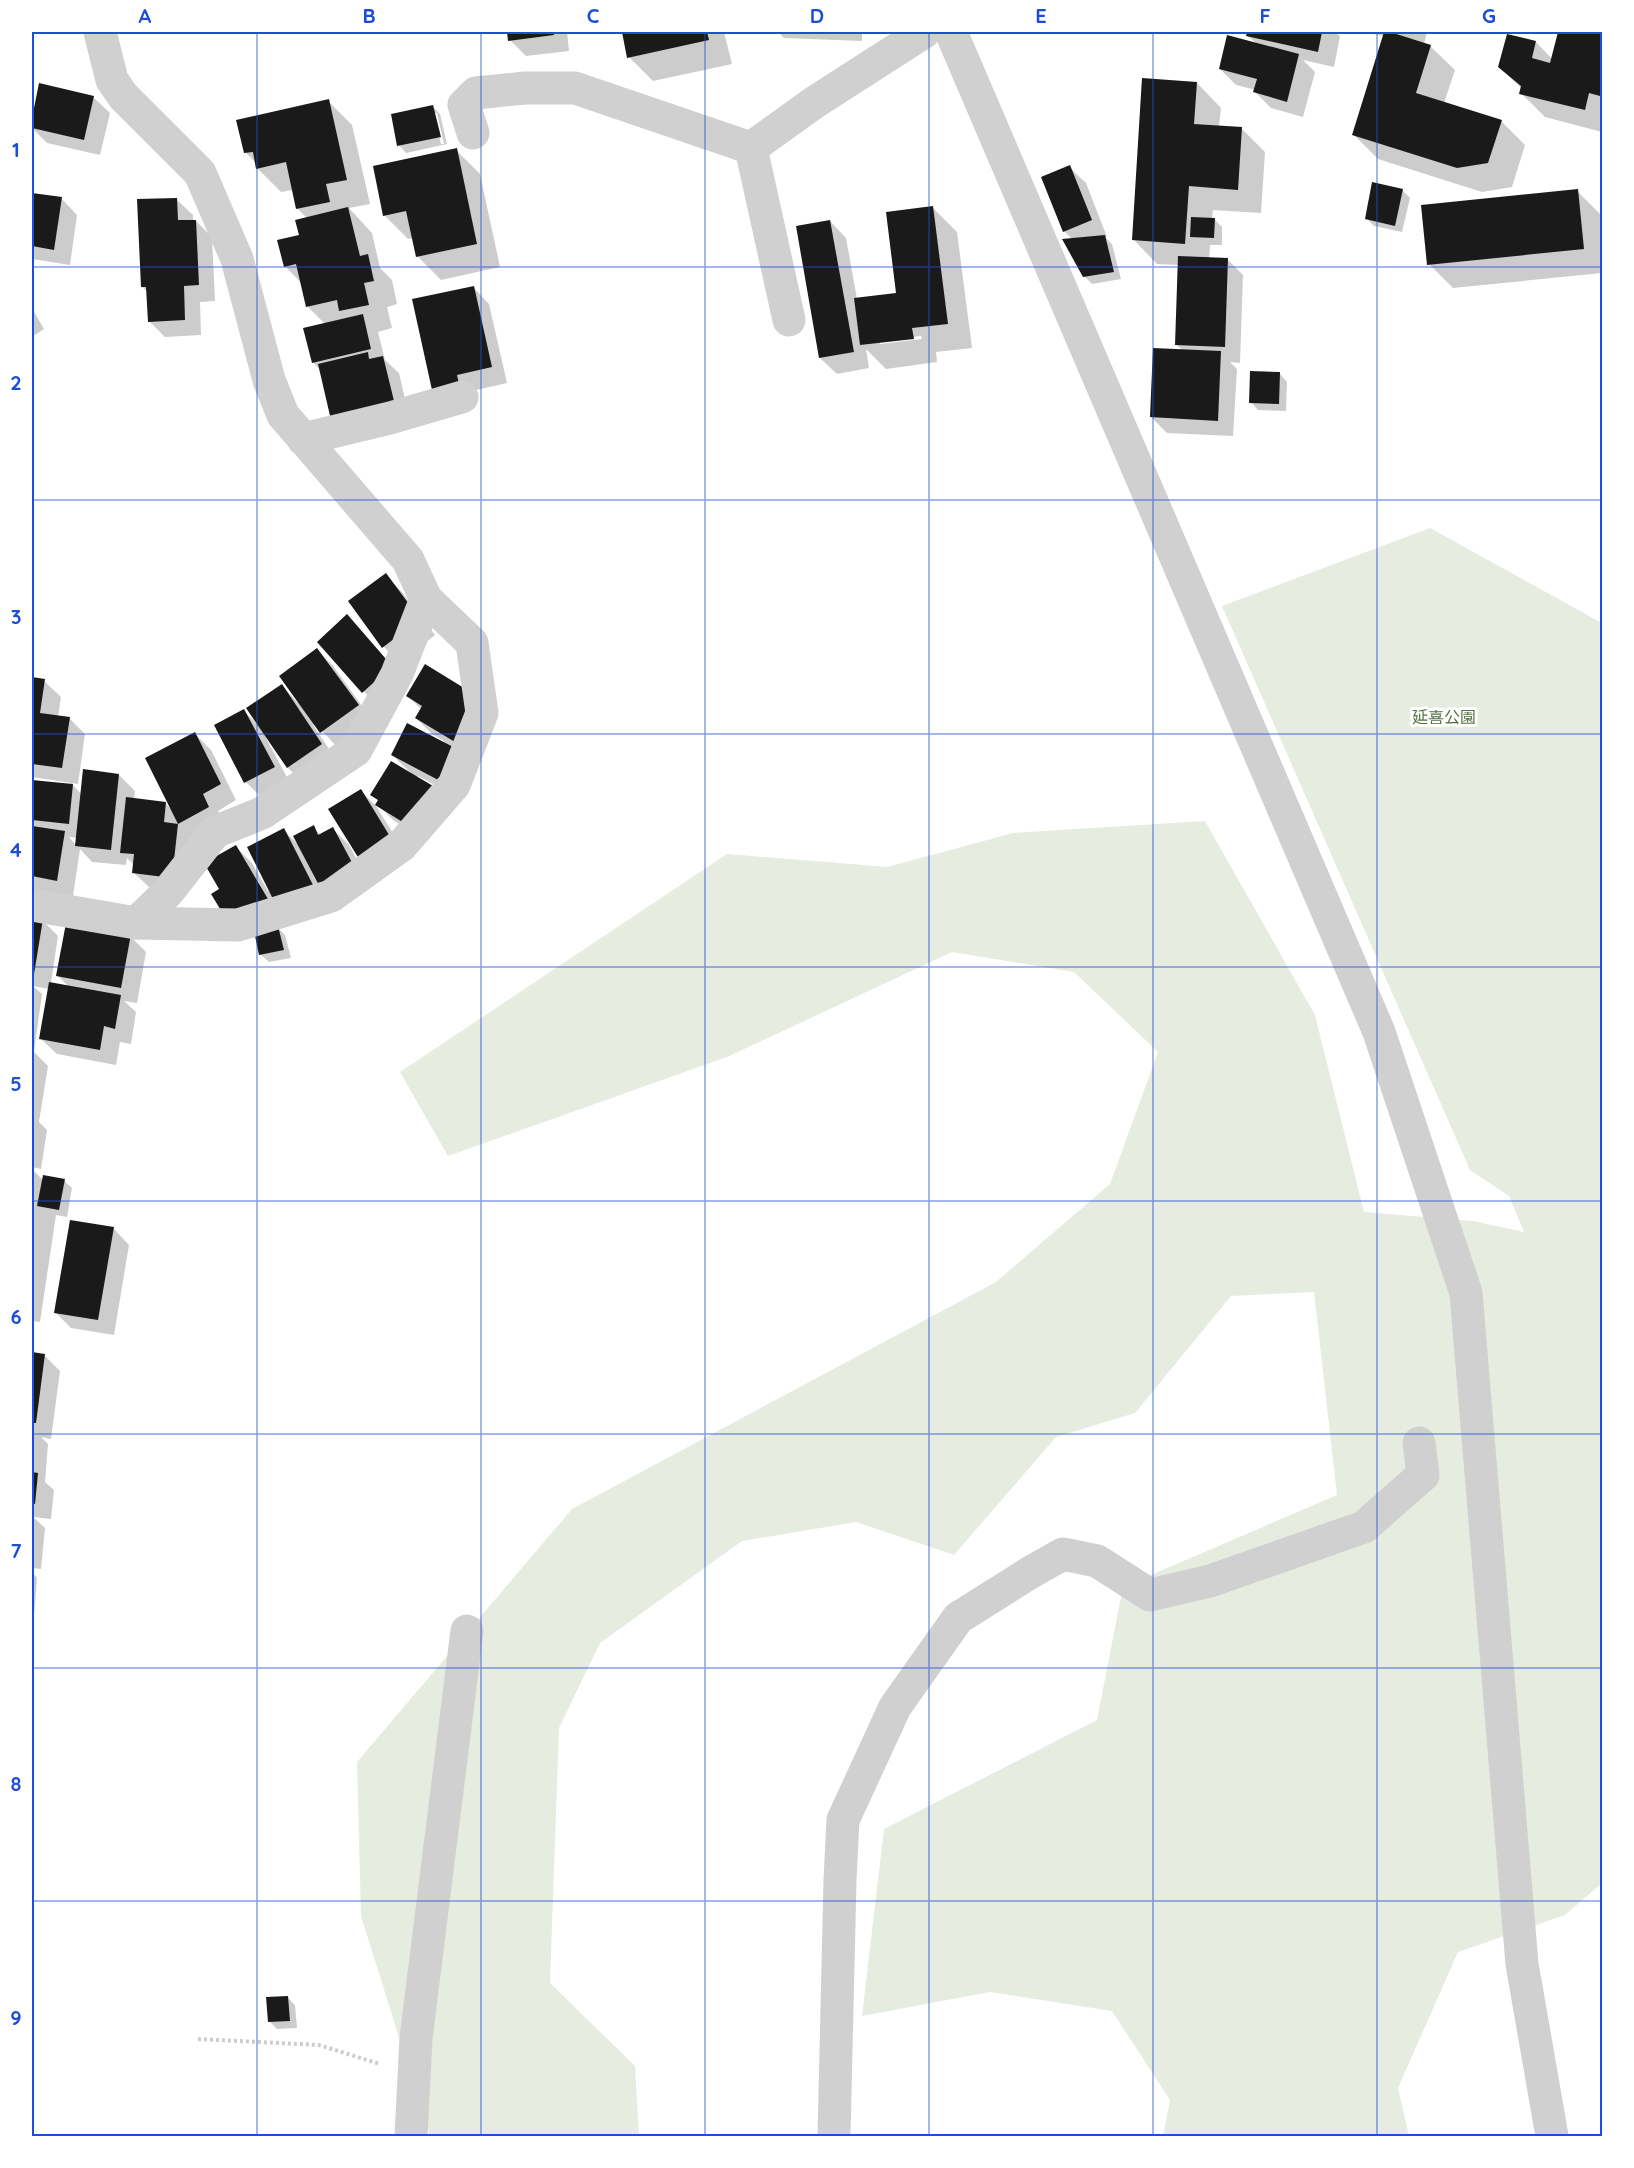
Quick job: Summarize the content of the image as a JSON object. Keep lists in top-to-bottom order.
{
  "parks": ["延喜公園"],
  "grid": {
    "columns": [
      "A",
      "B",
      "C",
      "D",
      "E",
      "F",
      "G"
    ],
    "rows": [
      "1",
      "2",
      "3",
      "4",
      "5",
      "6",
      "7",
      "8",
      "9"
    ]
  }
}
